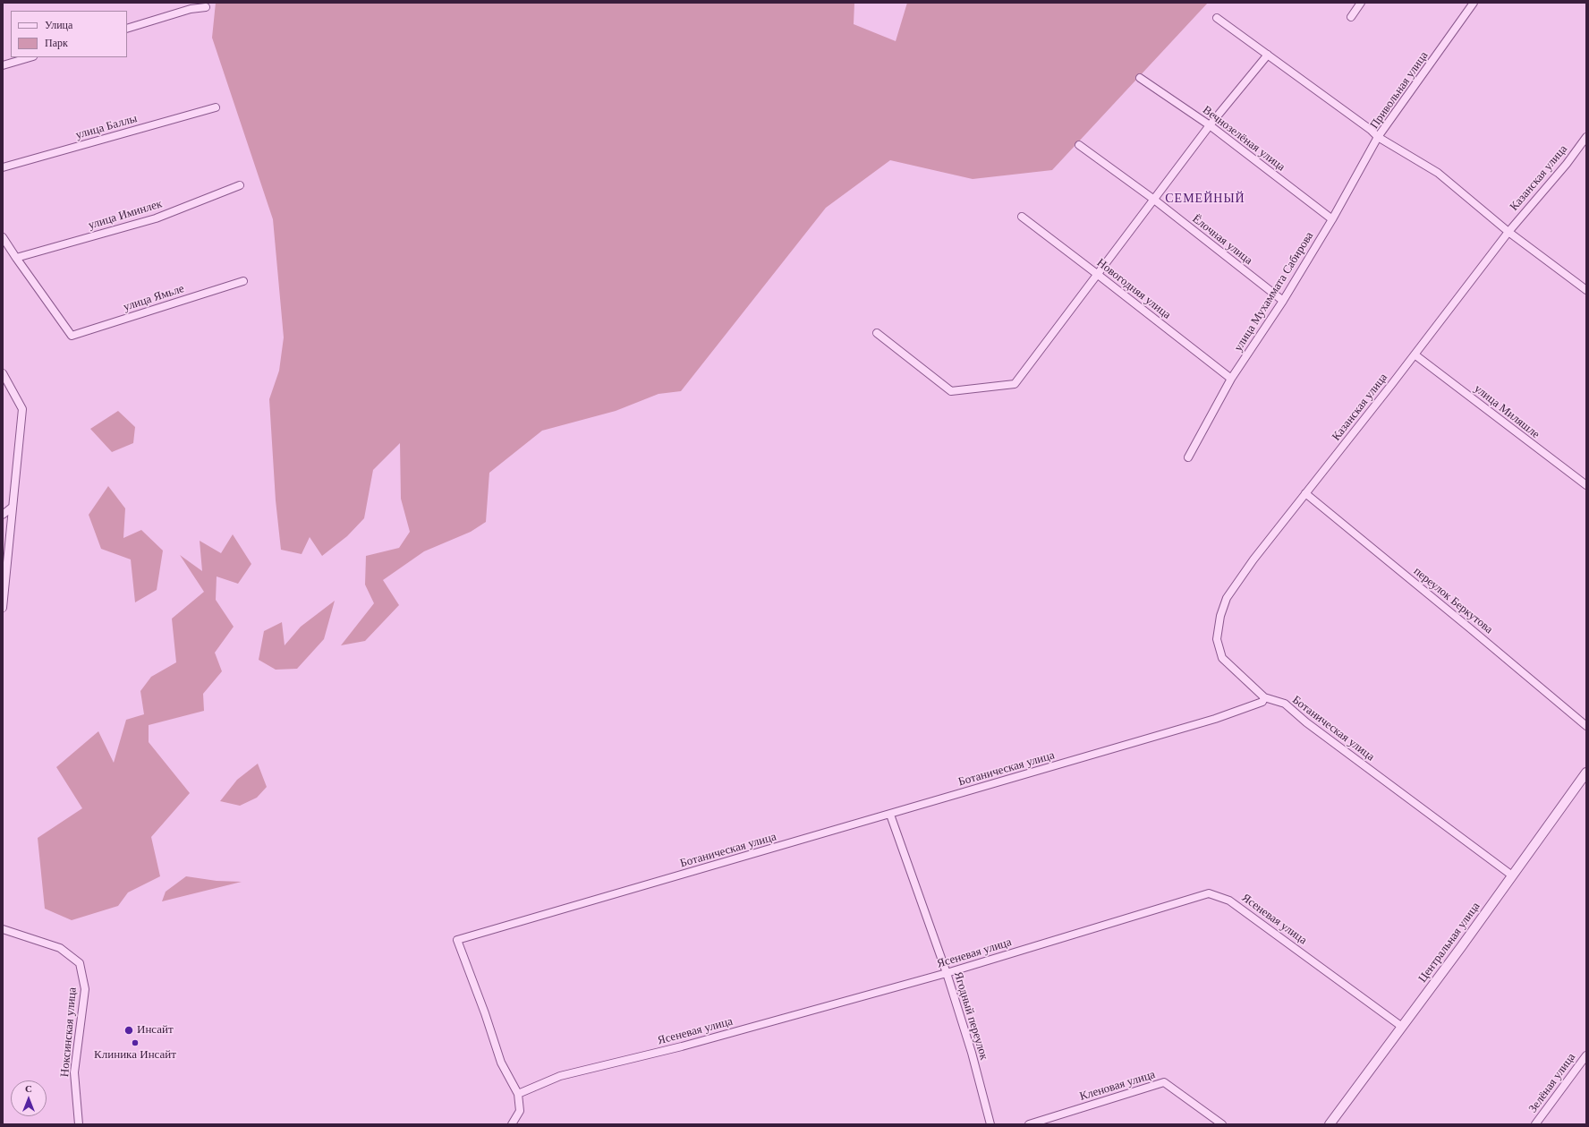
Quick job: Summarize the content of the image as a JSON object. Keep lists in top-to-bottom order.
{
  "streets": {
    "street": [
      "Привольная улица",
      "улица Баллы",
      "Вечнозелёная улица",
      "Казанская улица",
      "улица Иминлек",
      "Ёлочная улица",
      "Новогодняя улица",
      "улица Мухаммата Сабирова",
      "улица Ямьле",
      "улица Миляшле",
      "переулок Беркутова",
      "Ботаническая улица",
      "Ясеневая улица",
      "Центральная улица",
      "Ягодный переулок",
      "Ноксинская улица",
      "Зелёная улица",
      "Кленовая улица"
    ]
  },
  "crossings": [
    ["Привольная улица", "Казанская улица"],
    ["Привольная улица", "улица Мухаммата Сабирова"],
    ["Вечнозелёная улица", "улица Мухаммата Сабирова"],
    ["Казанская улица", "улица Миляшле"],
    ["Казанская улица", "переулок Беркутова"],
    ["Казанская улица", "Ботаническая улица"],
    ["улица Иминлек", "улица Ямьле"],
    ["Ёлочная улица", "улица Мухаммата Сабирова"],
    ["Новогодняя улица", "улица Мухаммата Сабирова"],
    ["Ботаническая улица", "Ясеневая улица"],
    ["Ботаническая улица", "Центральная улица"],
    ["Ботаническая улица", "Ягодный переулок"],
    ["Ясеневая улица", "Центральная улица"],
    ["Ясеневая улица", "Ягодный переулок"]
  ],
  "districts": ["СЕМЕЙНЫЙ"],
  "places": ["Инсайт", "Клиника Инсайт"],
  "legend": ["Улица", "Парк"],
  "north": "top"
}
